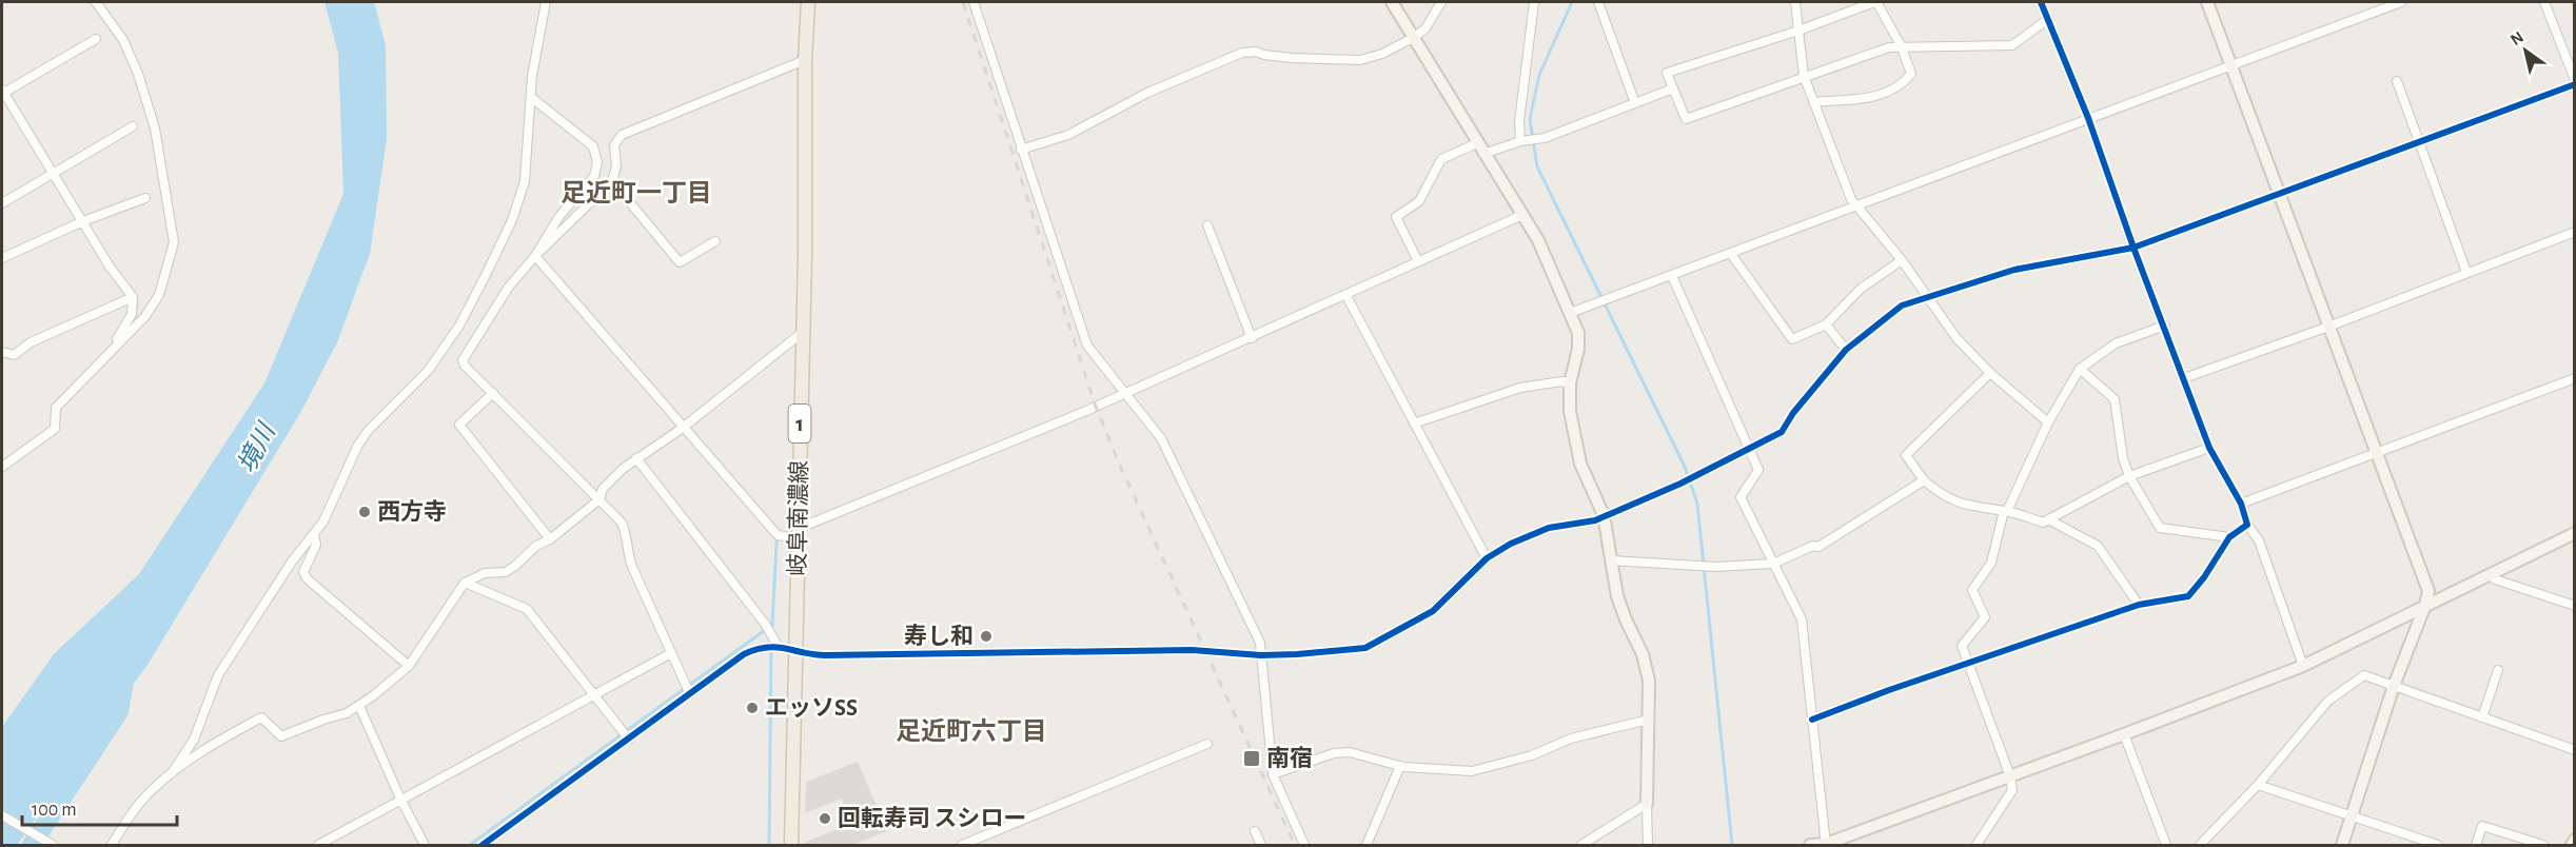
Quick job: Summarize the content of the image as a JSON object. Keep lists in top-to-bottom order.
{
  "streets": {
    "main road": ["1", "岐阜南濃線"]
  },
  "districts": ["足近町一丁目", "足近町六丁目"],
  "water": ["境川"],
  "places": {
    "other": [
      "西方寺",
      "寿し和",
      "エッソSS",
      "回転寿司 スシロー"
    ],
    "transit": ["南宿"]
  },
  "scale_bar": "100 m",
  "north": "top left"
}
